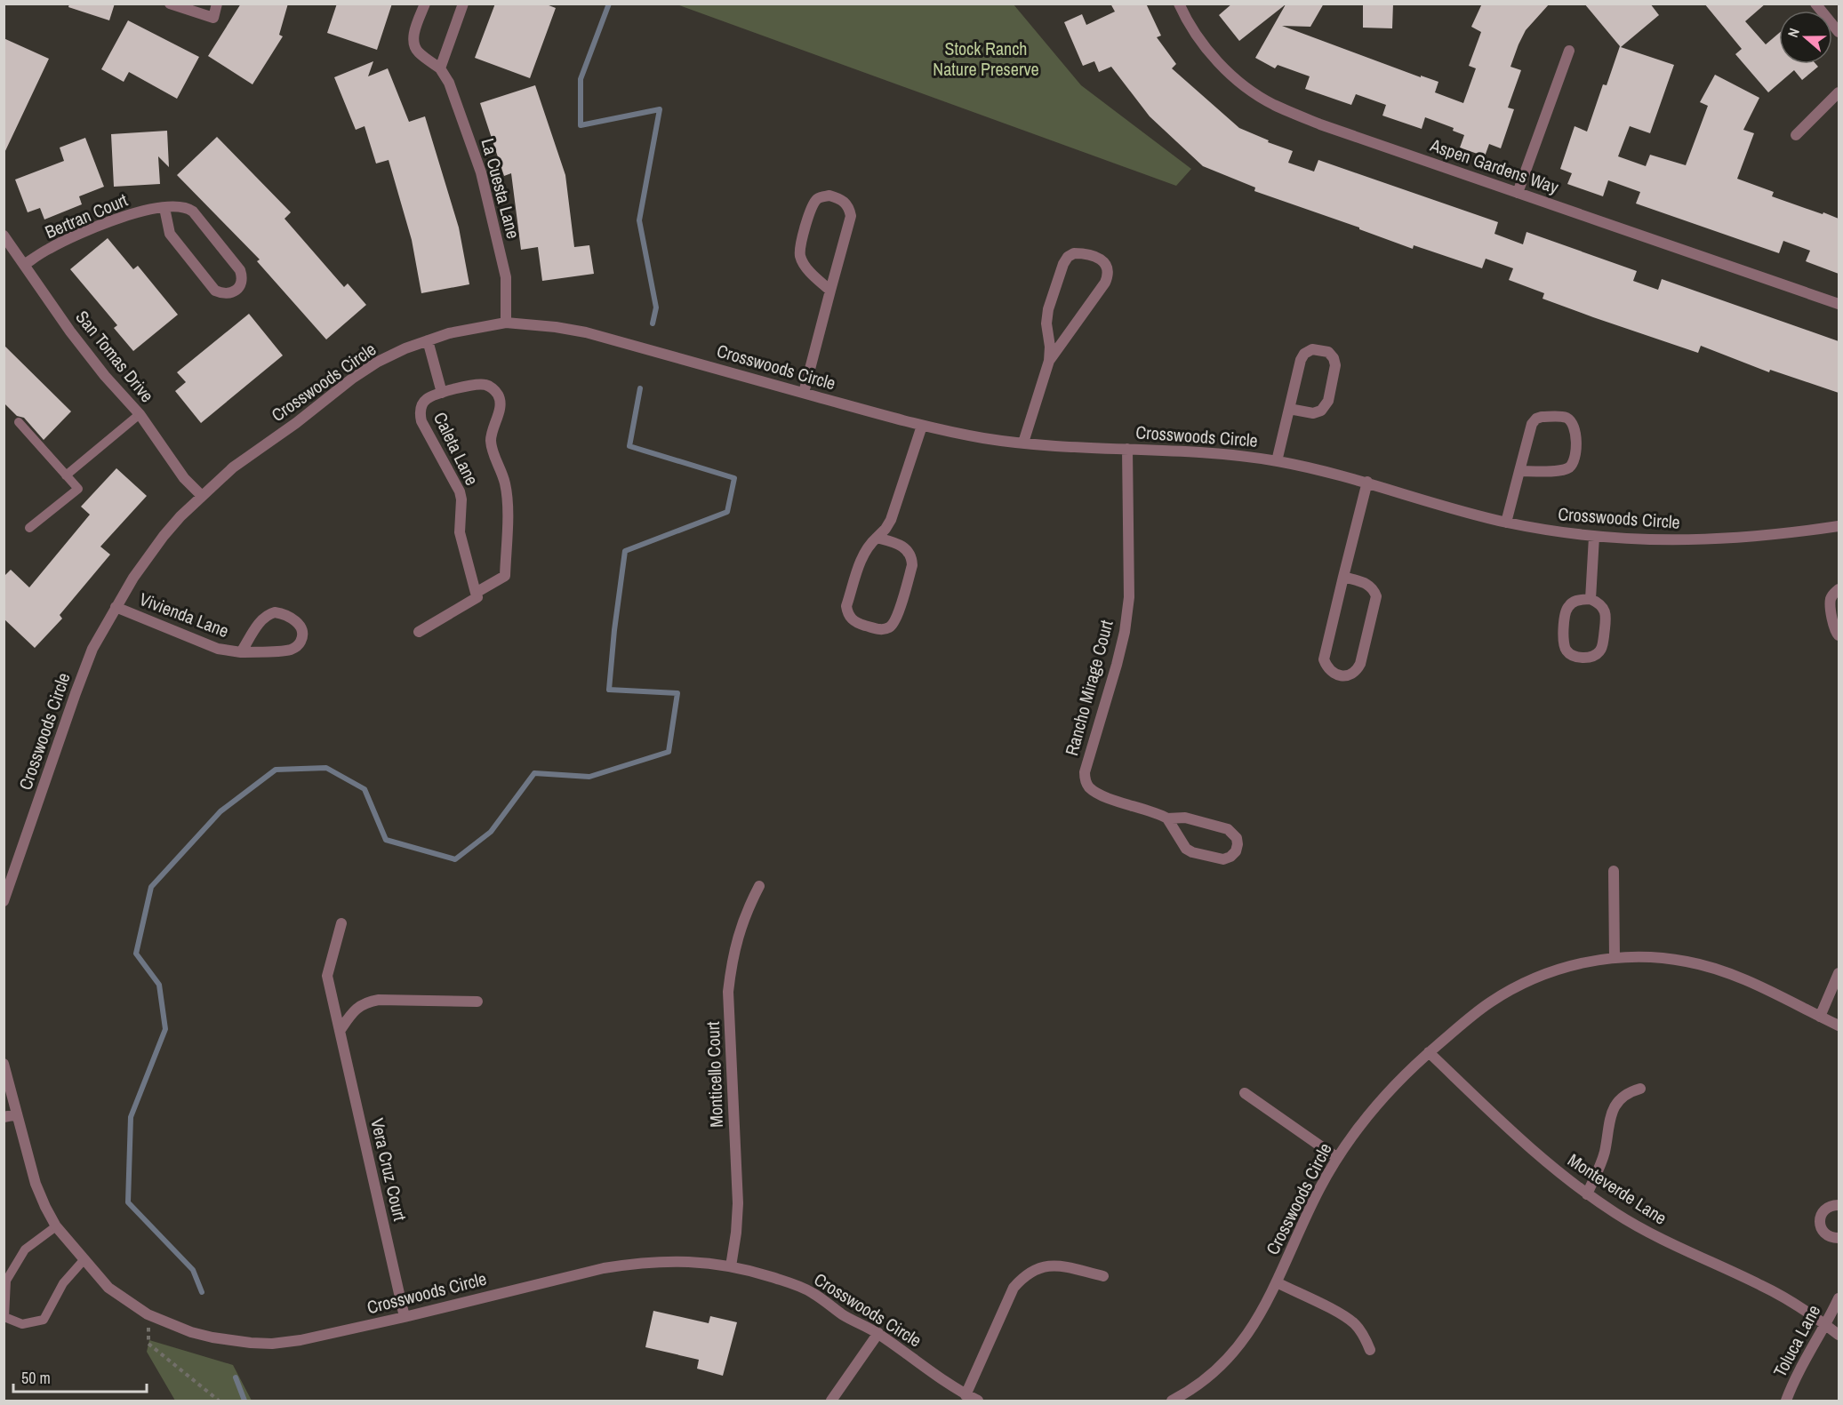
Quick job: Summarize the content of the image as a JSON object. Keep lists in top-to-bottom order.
{
  "streets": {
    "street": [
      "Aspen Gardens Way",
      "La Cuesta Lane",
      "Bertran Court",
      "San Tomas Drive",
      "Crosswoods Circle",
      "Caleta Lane",
      "Vivienda Lane",
      "Rancho Mirage Court",
      "Monticello Court",
      "Vera Cruz Court",
      "Monteverde Lane",
      "Toluca Lane"
    ]
  },
  "crossings": [
    ["La Cuesta Lane", "Crosswoods Circle"],
    ["Bertran Court", "San Tomas Drive"],
    ["San Tomas Drive", "Crosswoods Circle"],
    ["Crosswoods Circle", "Caleta Lane"],
    ["Crosswoods Circle", "Vivienda Lane"],
    ["Crosswoods Circle", "Rancho Mirage Court"],
    ["Crosswoods Circle", "Monticello Court"],
    ["Crosswoods Circle", "Vera Cruz Court"],
    ["Crosswoods Circle", "Monteverde Lane"],
    ["Monteverde Lane", "Toluca Lane"]
  ],
  "parks": ["Stock Ranch Nature Preserve"],
  "scale_bar": "50 m",
  "north": "left"
}
